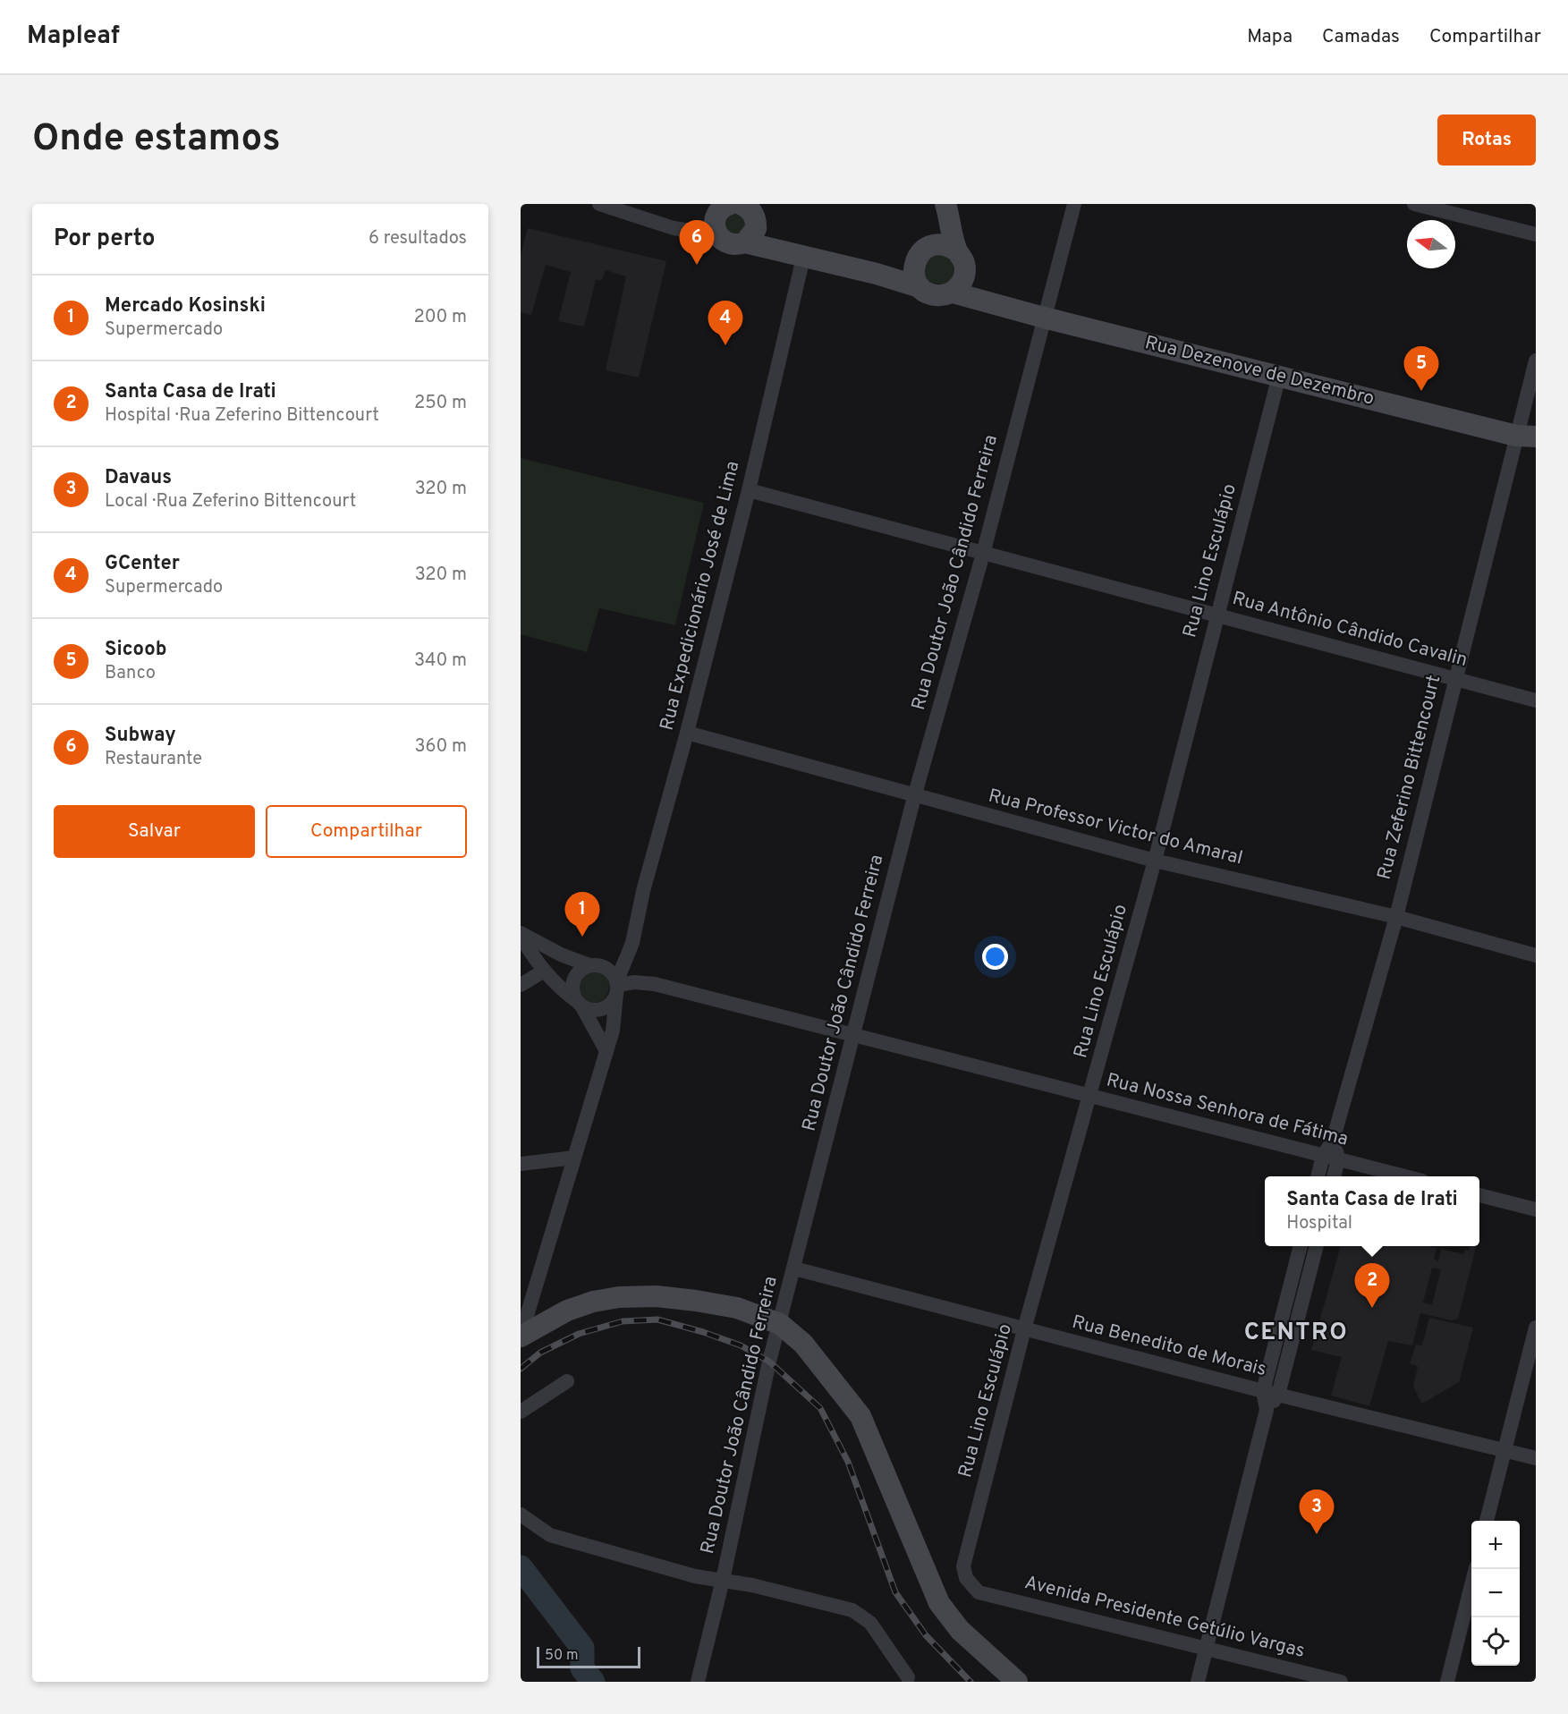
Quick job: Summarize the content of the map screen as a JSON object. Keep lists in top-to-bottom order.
{
  "streets": {
    "main road": ["Rua Dezenove de Dezembro"],
    "street": [
      "Rua Lino Esculápio",
      "Rua Doutor João Cândido Ferreira",
      "Rua Expedicionário José de Lima",
      "Rua Antônio Cândido Cavalin",
      "Rua Zeferino Bittencourt",
      "Rua Professor Victor do Amaral",
      "Rua Nossa Senhora de Fátima",
      "Rua Benedito de Morais",
      "Avenida Presidente Getúlio Vargas"
    ]
  },
  "crossings": [
    ["Rua Dezenove de Dezembro", "Rua Lino Esculápio"],
    ["Rua Dezenove de Dezembro", "Rua Doutor João Cândido Ferreira"],
    ["Rua Dezenove de Dezembro", "Rua Zeferino Bittencourt"],
    ["Rua Lino Esculápio", "Rua Antônio Cândido Cavalin"],
    ["Rua Lino Esculápio", "Rua Professor Victor do Amaral"],
    ["Rua Lino Esculápio", "Rua Nossa Senhora de Fátima"],
    ["Rua Lino Esculápio", "Rua Benedito de Morais"],
    ["Rua Lino Esculápio", "Avenida Presidente Getúlio Vargas"],
    ["Rua Doutor João Cândido Ferreira", "Rua Antônio Cândido Cavalin"],
    ["Rua Doutor João Cândido Ferreira", "Rua Professor Victor do Amaral"],
    ["Rua Doutor João Cândido Ferreira", "Rua Nossa Senhora de Fátima"],
    ["Rua Doutor João Cândido Ferreira", "Rua Benedito de Morais"],
    ["Rua Expedicionário José de Lima", "Rua Antônio Cândido Cavalin"],
    ["Rua Expedicionário José de Lima", "Rua Professor Victor do Amaral"],
    ["Rua Expedicionário José de Lima", "Rua Nossa Senhora de Fátima"],
    ["Rua Antônio Cândido Cavalin", "Rua Zeferino Bittencourt"],
    ["Rua Zeferino Bittencourt", "Rua Professor Victor do Amaral"],
    ["Rua Zeferino Bittencourt", "Rua Nossa Senhora de Fátima"]
  ],
  "districts": ["CENTRO"],
  "scale_bar": "50 m",
  "north": "left",
  "page": {
    "header": "Mapleaf",
    "nav": ["Mapa", "Camadas", "Compartilhar"],
    "buttons": [
      "Rotas",
      ["Salvar", "Compartilhar"]
    ],
    "title": "Onde estamos",
    "heading": ["Por perto", "6 resultados"],
    "pins": [
      "6",
      "4",
      "5",
      "1",
      "2",
      "3"
    ],
    "list": [
      {
        "mark": "1",
        "name": "Mercado Kosinski",
        "note": "Supermercado",
        "value": "200 m"
      },
      {
        "mark": "2",
        "name": "Santa Casa de Irati",
        "note": "Hospital · Rua Zeferino Bittencourt",
        "value": "250 m"
      },
      {
        "mark": "3",
        "name": "Davaus",
        "note": "Local · Rua Zeferino Bittencourt",
        "value": "320 m"
      },
      {
        "mark": "4",
        "name": "GCenter",
        "note": "Supermercado",
        "value": "320 m"
      },
      {
        "mark": "5",
        "name": "Sicoob",
        "note": "Banco",
        "value": "340 m"
      },
      {
        "mark": "6",
        "name": "Subway",
        "note": "Restaurante",
        "value": "360 m"
      }
    ],
    "popup": ["Santa Casa de Irati", "Hospital"],
    "map_buttons": ["+", "−"],
    "scale": "50 m"
  }
}
